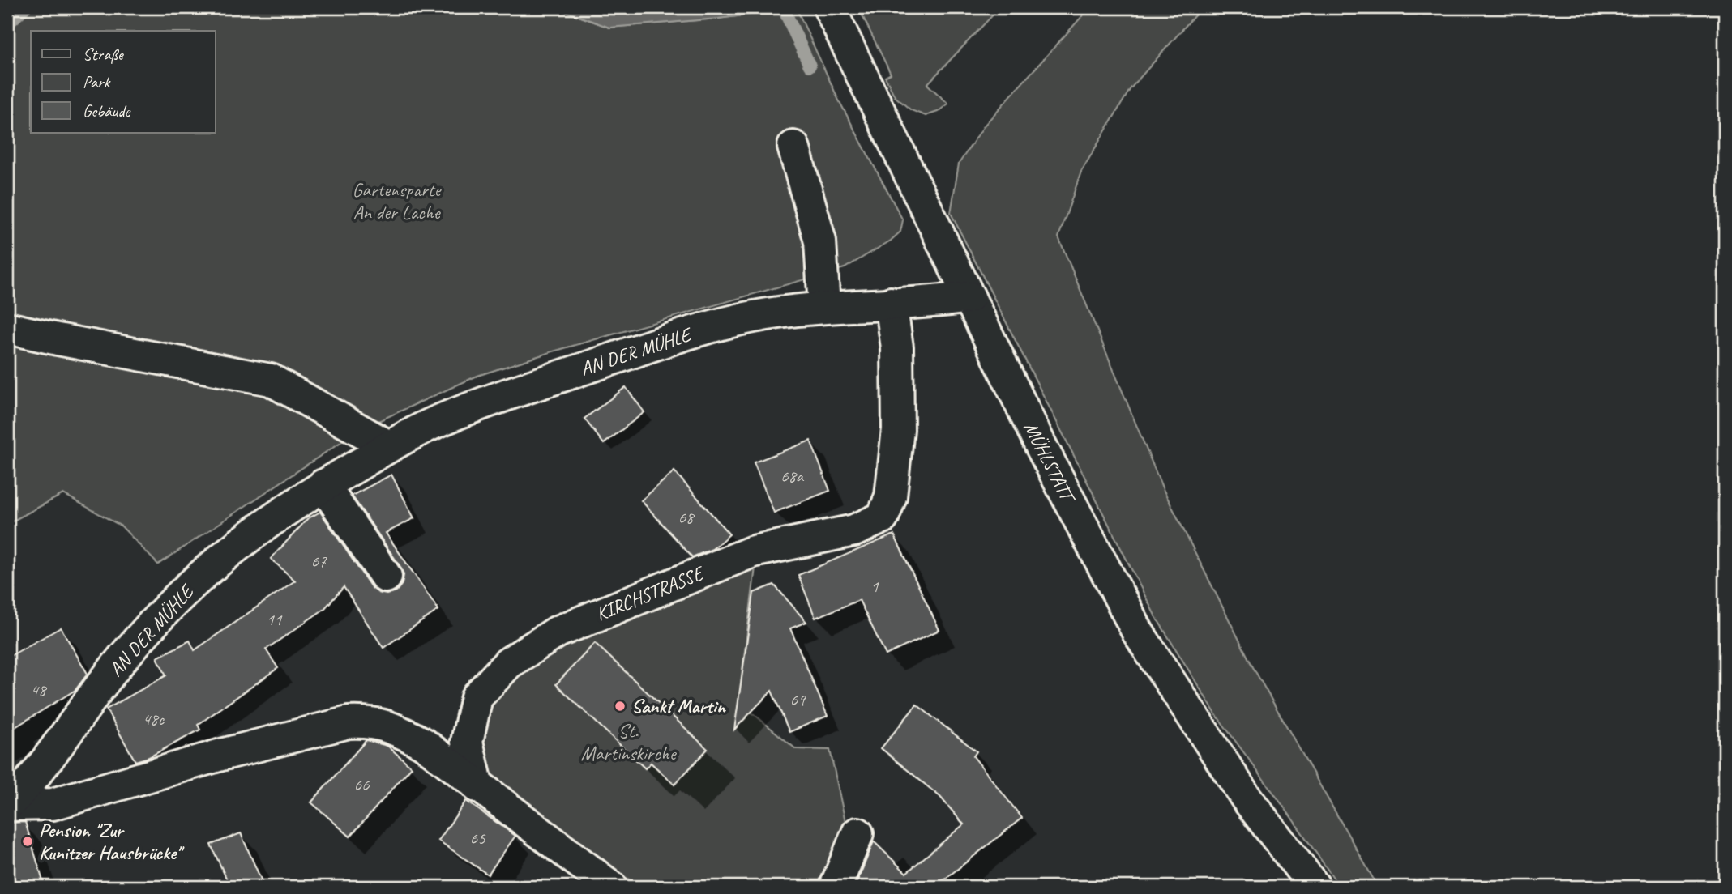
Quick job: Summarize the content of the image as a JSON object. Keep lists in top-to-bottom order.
{
  "streets": {
    "street": ["AN DER MÜHLE", "MÜHLSTATT", "KIRCHSTRASSE"]
  },
  "crossings": [
    ["AN DER MÜHLE", "MÜHLSTATT"],
    ["AN DER MÜHLE", "KIRCHSTRASSE"]
  ],
  "parks": ["Gartensparte An der Lache", "St. Martinskirche"],
  "places": ["Sankt Martin", "Pension \"Zur Kunitzer Hausbrücke\""],
  "house_numbers": [
    "68a",
    "68",
    "67",
    "1",
    "11",
    "48",
    "69",
    "48c",
    "66",
    "65"
  ],
  "legend": ["Straße", "Park", "Gebäude"]
}
